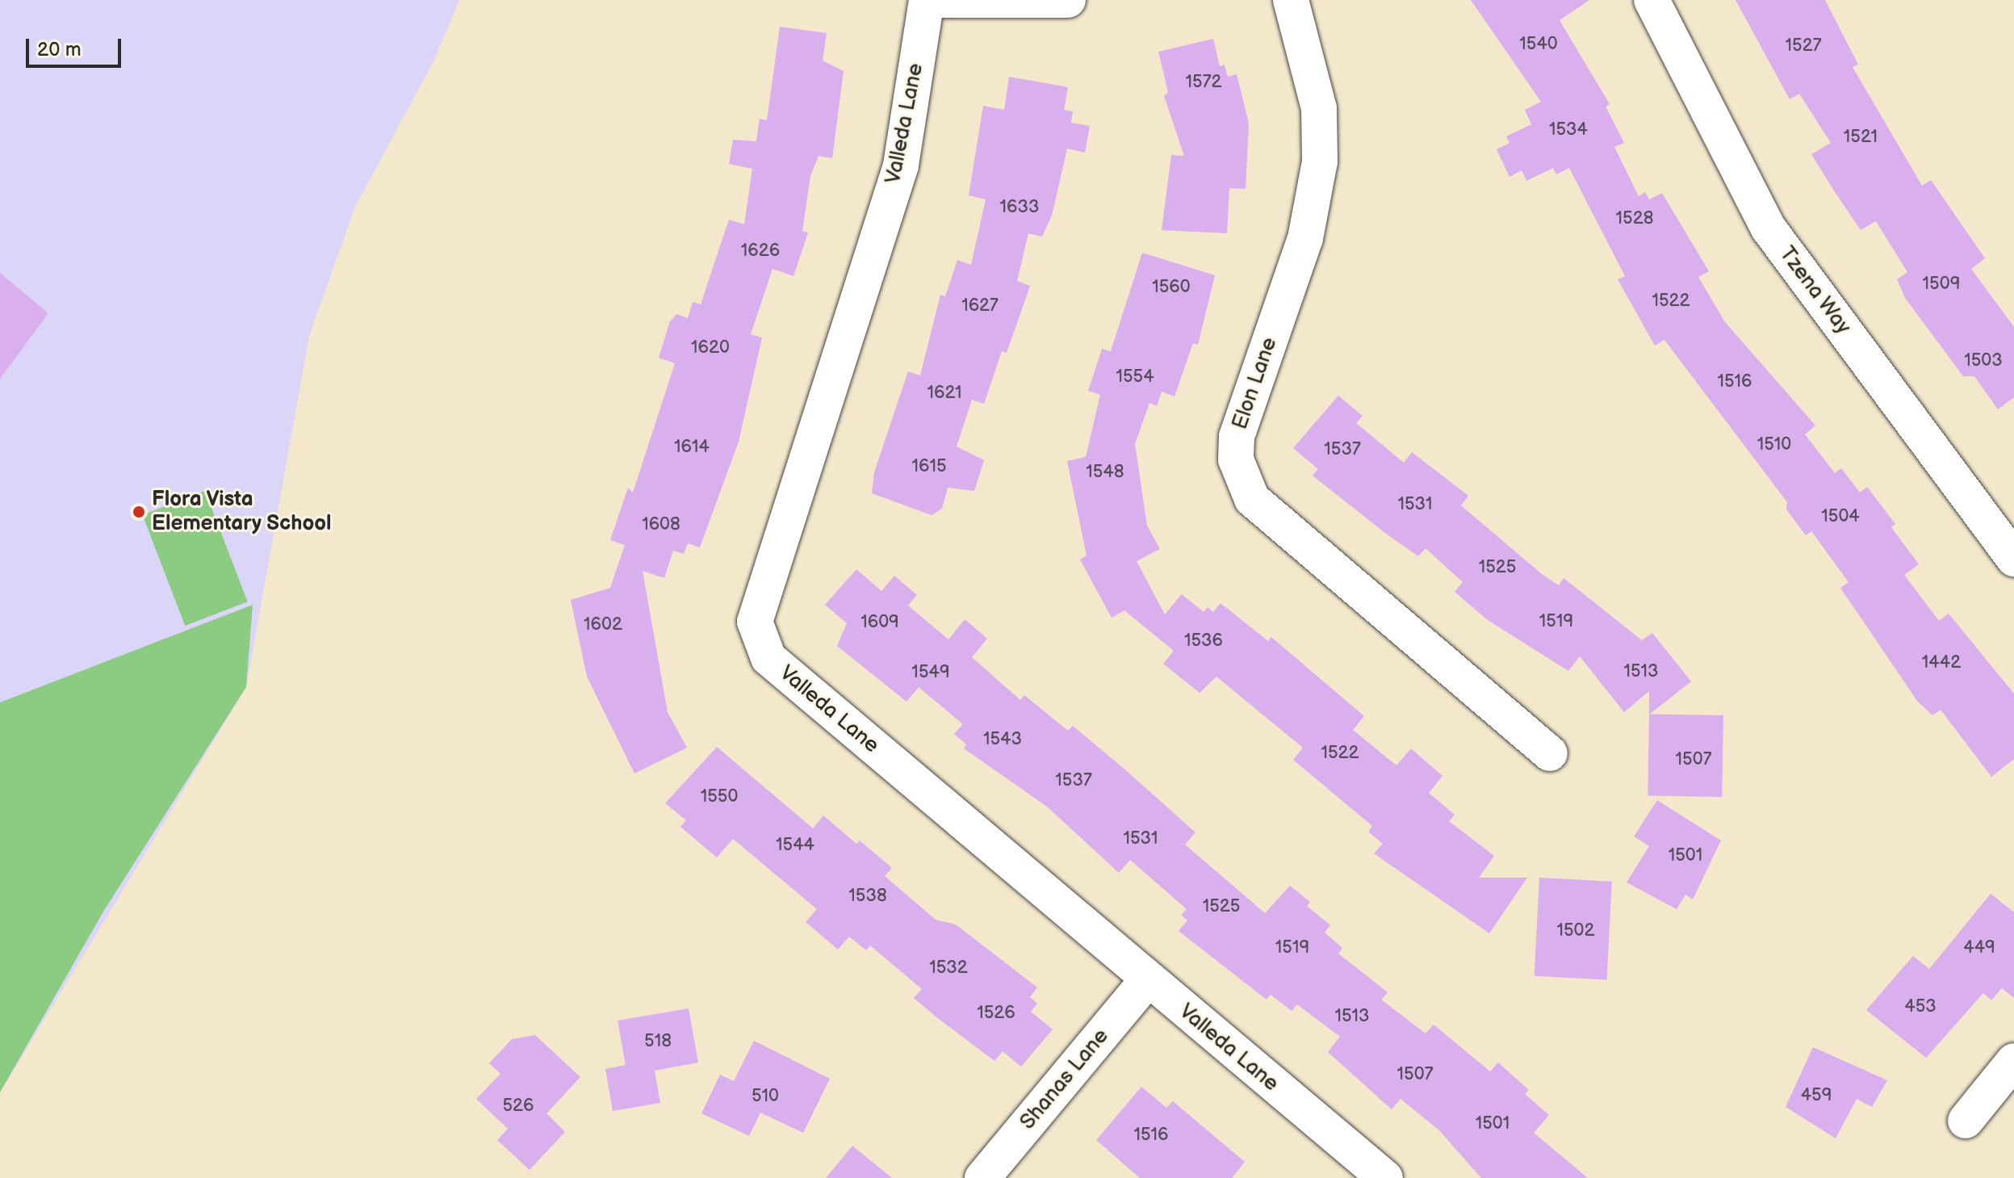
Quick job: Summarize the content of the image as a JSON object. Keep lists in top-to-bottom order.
{
  "streets": {
    "street": [
      "Valleda Lane",
      "Tzena Way",
      "Elon Lane",
      "Shanas Lane"
    ]
  },
  "crossings": [
    ["Valleda Lane", "Shanas Lane"]
  ],
  "places": ["Flora Vista Elementary School"],
  "house_numbers": [
    "1540",
    "1527",
    "1572",
    "1534",
    "1521",
    "1633",
    "1528",
    "1626",
    "1509",
    "1560",
    "1522",
    "1627",
    "1620",
    "1503",
    "1554",
    "1516",
    "1621",
    "1510",
    "1614",
    "1537",
    "1615",
    "1548",
    "1531",
    "1504",
    "1608",
    "1525",
    "1519",
    "1609",
    "1602",
    "1536",
    "1442",
    "1513",
    "1549",
    "1543",
    "1522",
    "1507",
    "1537",
    "1550",
    "1531",
    "1544",
    "1501",
    "1538",
    "1525",
    "1502",
    "1519",
    "449",
    "1532",
    "453",
    "1526",
    "1513",
    "518",
    "1507",
    "459",
    "510",
    "526",
    "1501",
    "1516"
  ],
  "scale_bar": "20 m"
}
